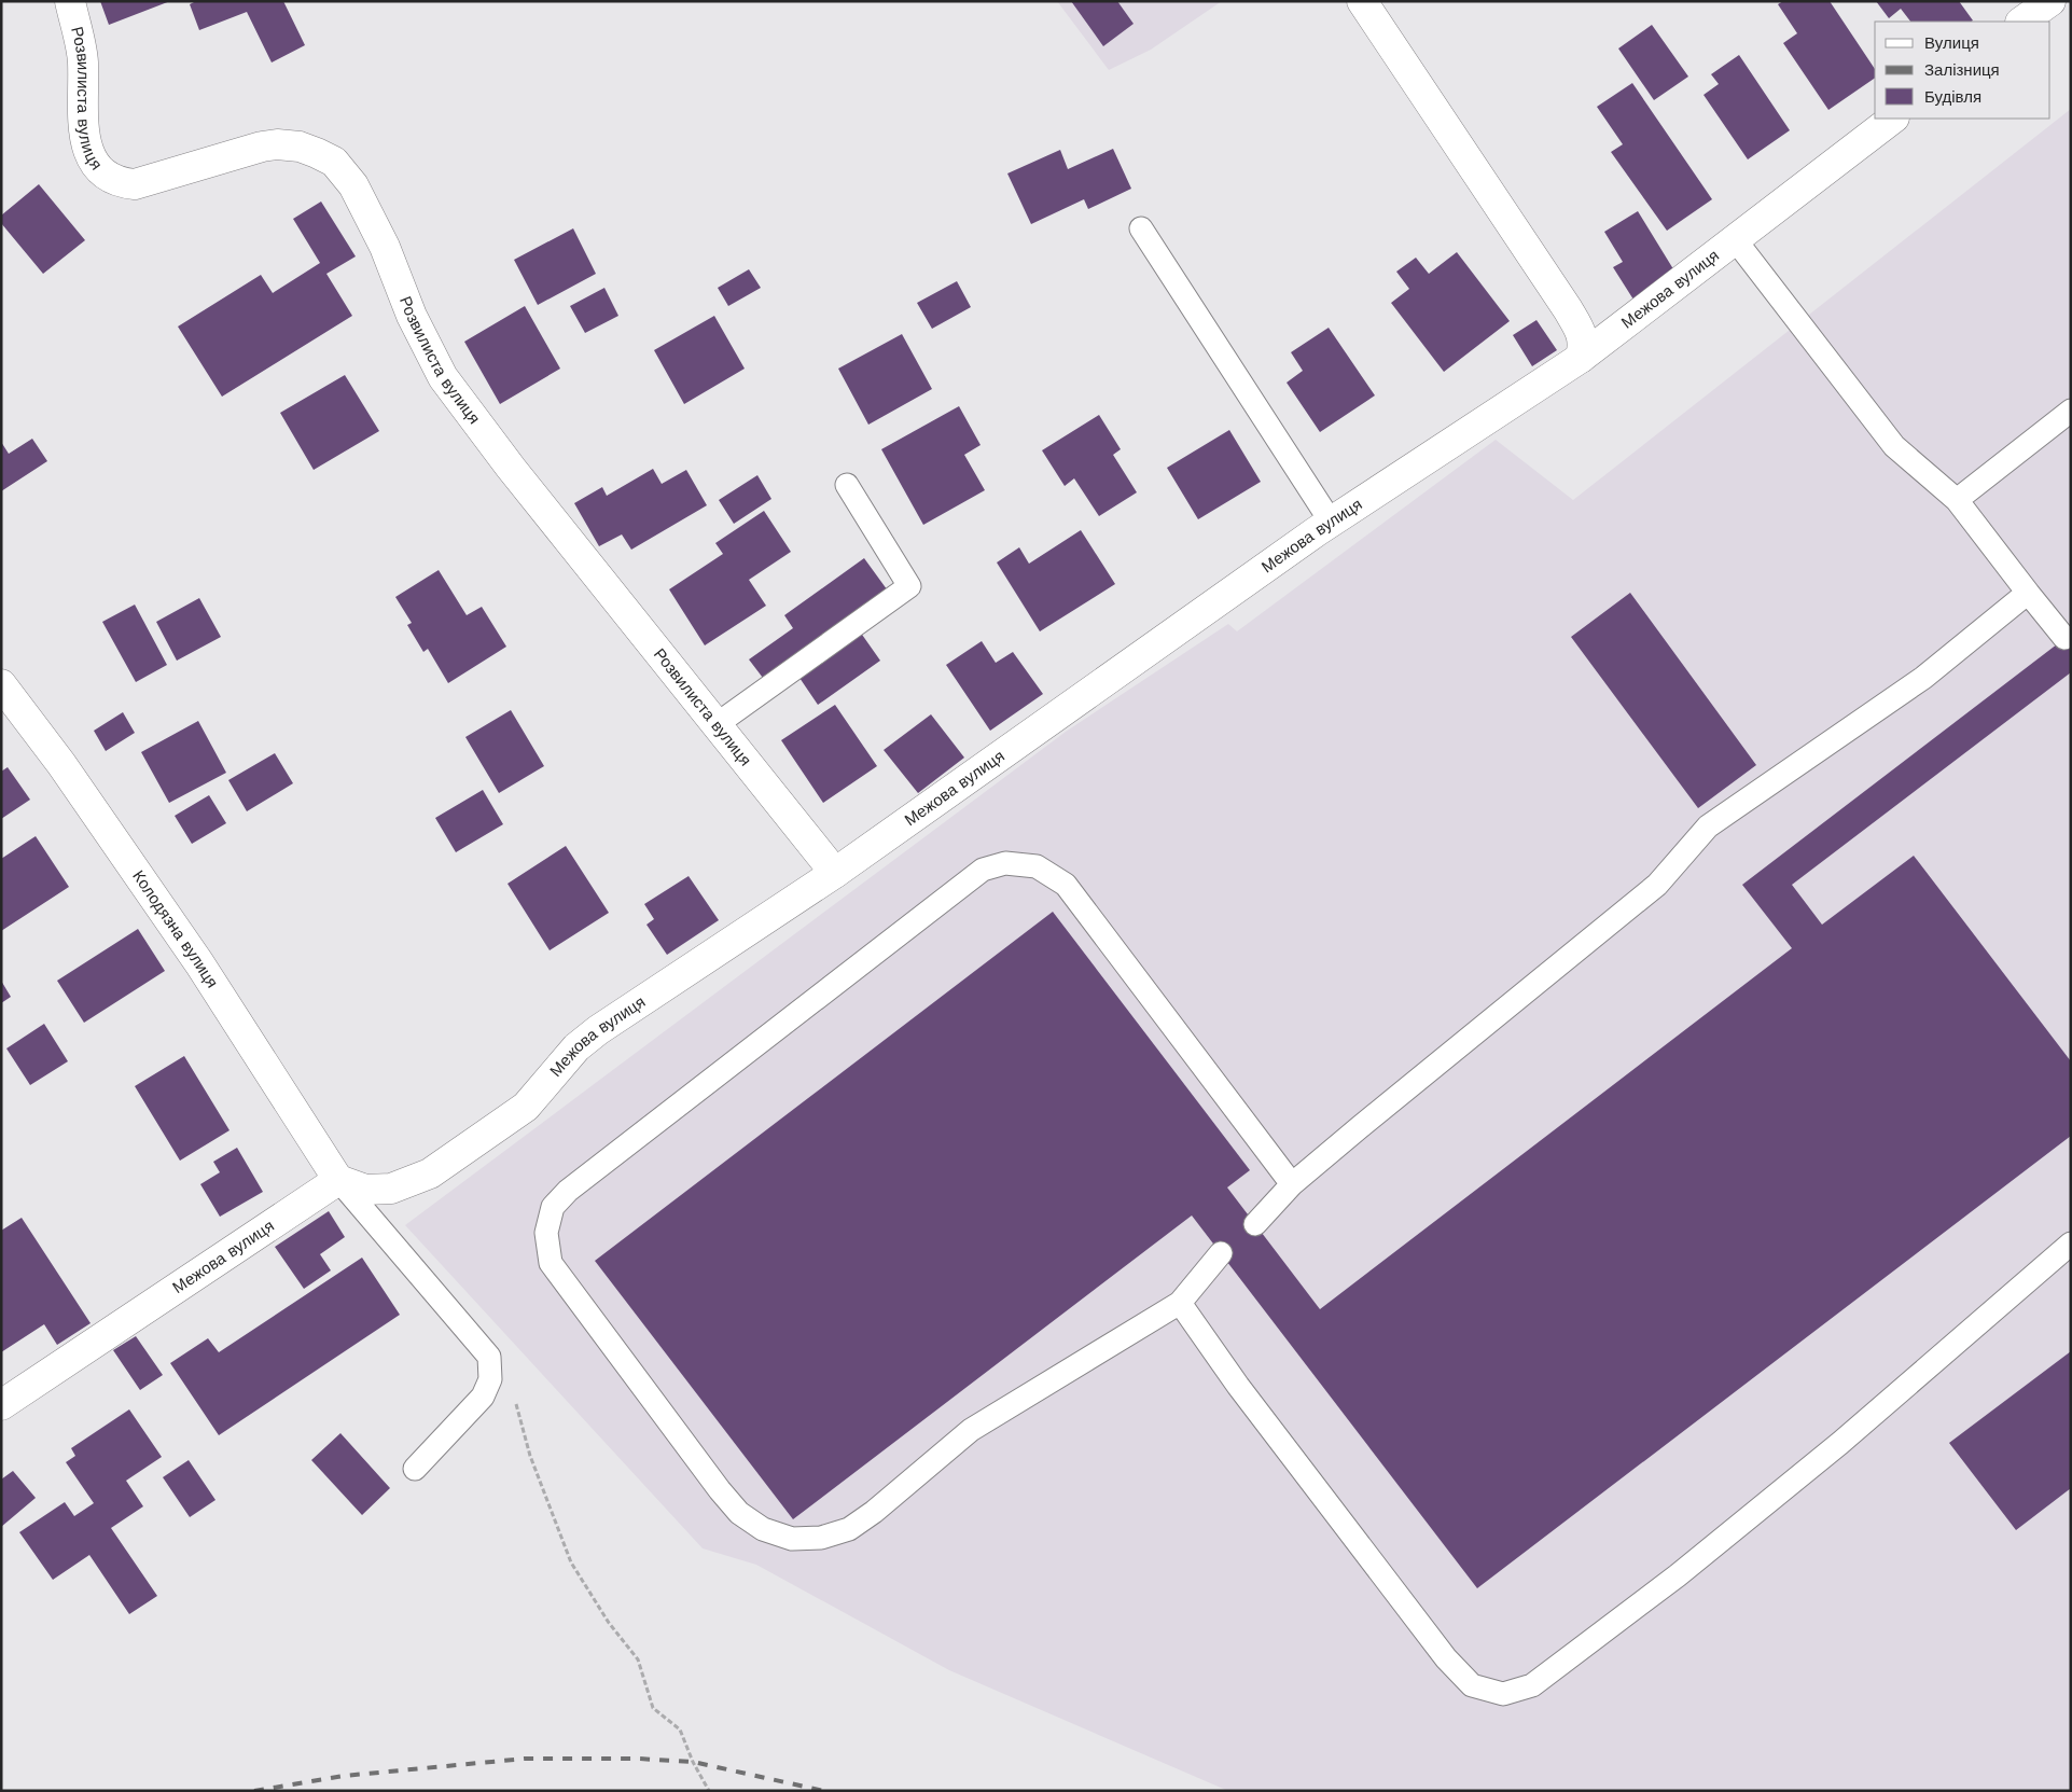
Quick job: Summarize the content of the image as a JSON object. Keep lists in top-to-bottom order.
{
  "streets": {
    "street": ["Розвилиста вулиця", "Межова вулиця", "Колодязна вулиця"]
  },
  "crossings": [
    ["Розвилиста вулиця", "Межова вулиця"],
    ["Межова вулиця", "Колодязна вулиця"]
  ],
  "legend": ["Вулиця", "Залізниця", "Будівля"]
}
